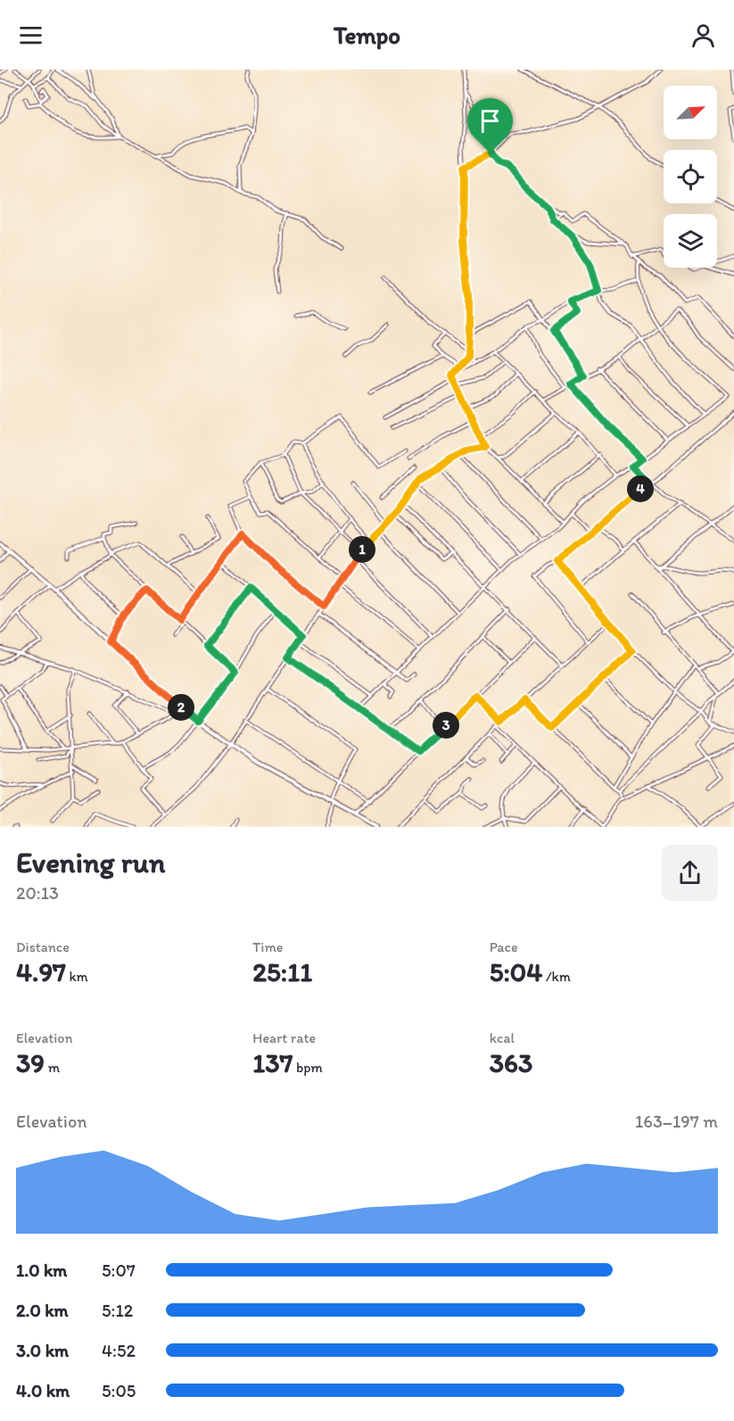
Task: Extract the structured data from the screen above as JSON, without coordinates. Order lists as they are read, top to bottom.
{
  "north": "top right",
  "page": {
    "header": "Tempo",
    "pins": [
      "4",
      "1",
      "2",
      "3"
    ],
    "heading": ["Evening run", "20:13"],
    "stats": [
      ["Distance", "4.97 km"],
      ["Time", "25:11"],
      ["Pace", "5:04 /km"],
      ["Elevation", "39 m"],
      ["Heart rate", "137 bpm"],
      ["kcal", "363"]
    ],
    "chart": ["Elevation", "163–197 m"],
    "list": [
      {
        "name": "1.0 km",
        "note": "5:07"
      },
      {
        "name": "2.0 km",
        "note": "5:12"
      },
      {
        "name": "3.0 km",
        "note": "4:52"
      },
      {
        "name": "4.0 km",
        "note": "5:05"
      }
    ]
  }
}
